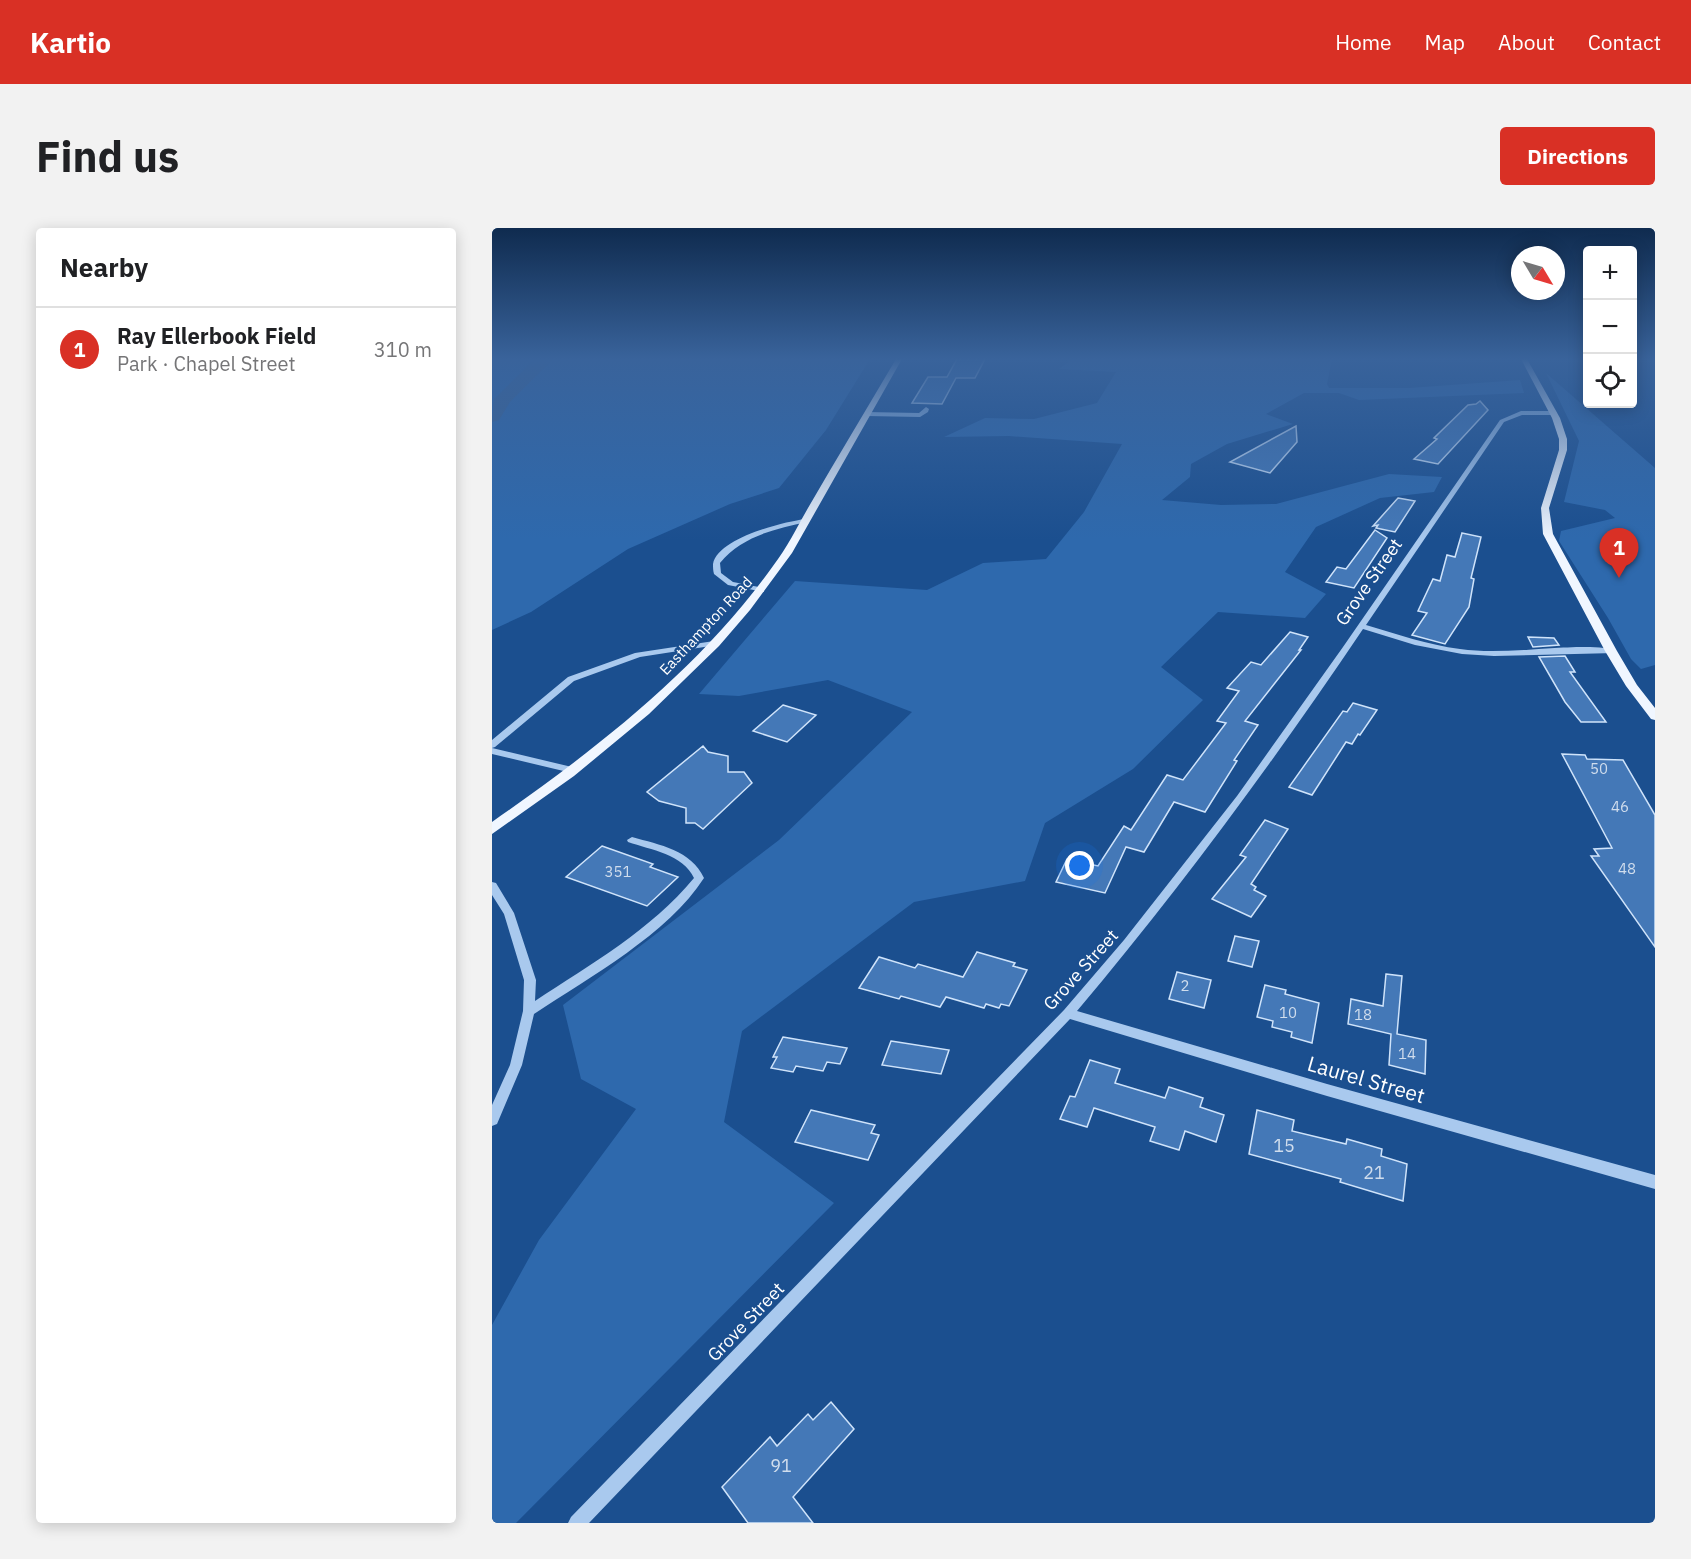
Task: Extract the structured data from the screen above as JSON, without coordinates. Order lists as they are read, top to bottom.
{
  "streets": {
    "main road": ["Easthampton Road"],
    "street": ["Grove Street", "Laurel Street"]
  },
  "crossings": [
    ["Grove Street", "Laurel Street"]
  ],
  "house_numbers": [
    "50",
    "46",
    "48",
    "351",
    "2",
    "10",
    "18",
    "14",
    "15",
    "21",
    "91"
  ],
  "north": "bottom right",
  "page": {
    "header": "Kartio",
    "nav": [
      "Home",
      "Map",
      "About",
      "Contact"
    ],
    "buttons": "Directions",
    "title": "Find us",
    "heading": "Nearby",
    "map_buttons": ["+", "−"],
    "list": [
      {
        "mark": "1",
        "name": "Ray Ellerbook Field",
        "note": "Park · Chapel Street",
        "value": "310 m"
      }
    ],
    "pins": "1"
  }
}
